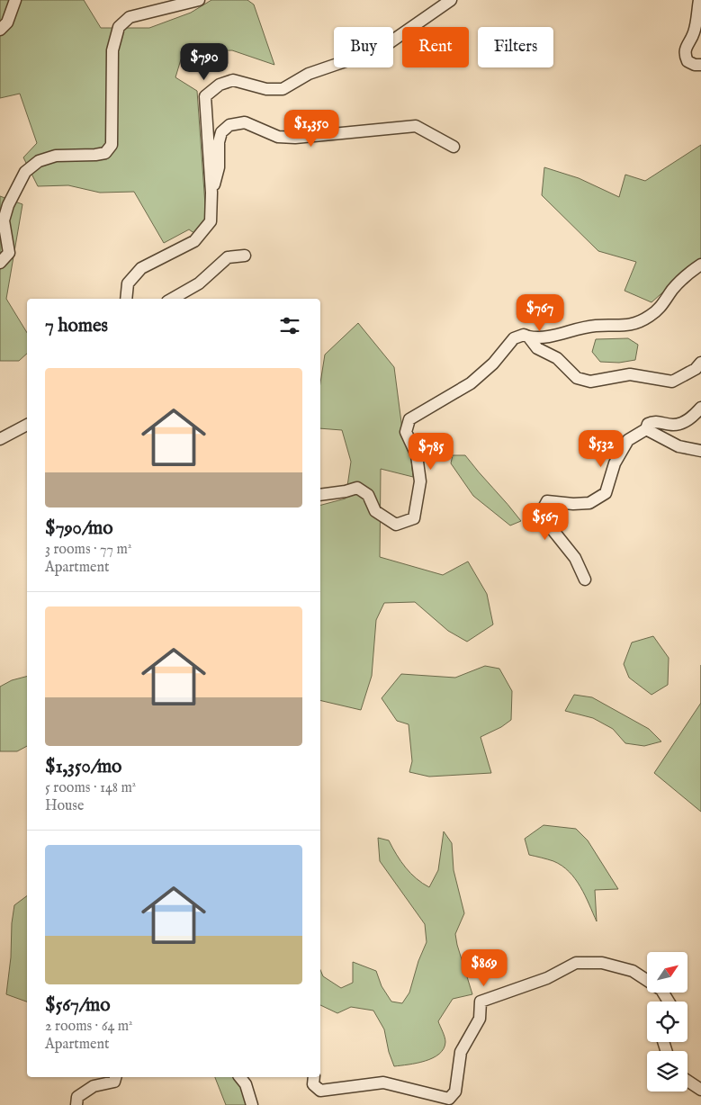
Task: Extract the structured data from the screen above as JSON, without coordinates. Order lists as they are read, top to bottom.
{
  "north": "top right",
  "page": {
    "chip": ["Buy", "Rent", "Filters"],
    "price": [
      "$790",
      "$1,350",
      "$767",
      "$532",
      "$785",
      "$567",
      "$869"
    ],
    "heading": "7 homes",
    "list": [
      {
        "name": "$790/mo",
        "note": "3 rooms · 77 m² · Apartment"
      },
      {
        "name": "$1,350/mo",
        "note": "5 rooms · 148 m² · House"
      },
      {
        "name": "$567/mo",
        "note": "2 rooms · 64 m² · Apartment"
      }
    ]
  }
}
